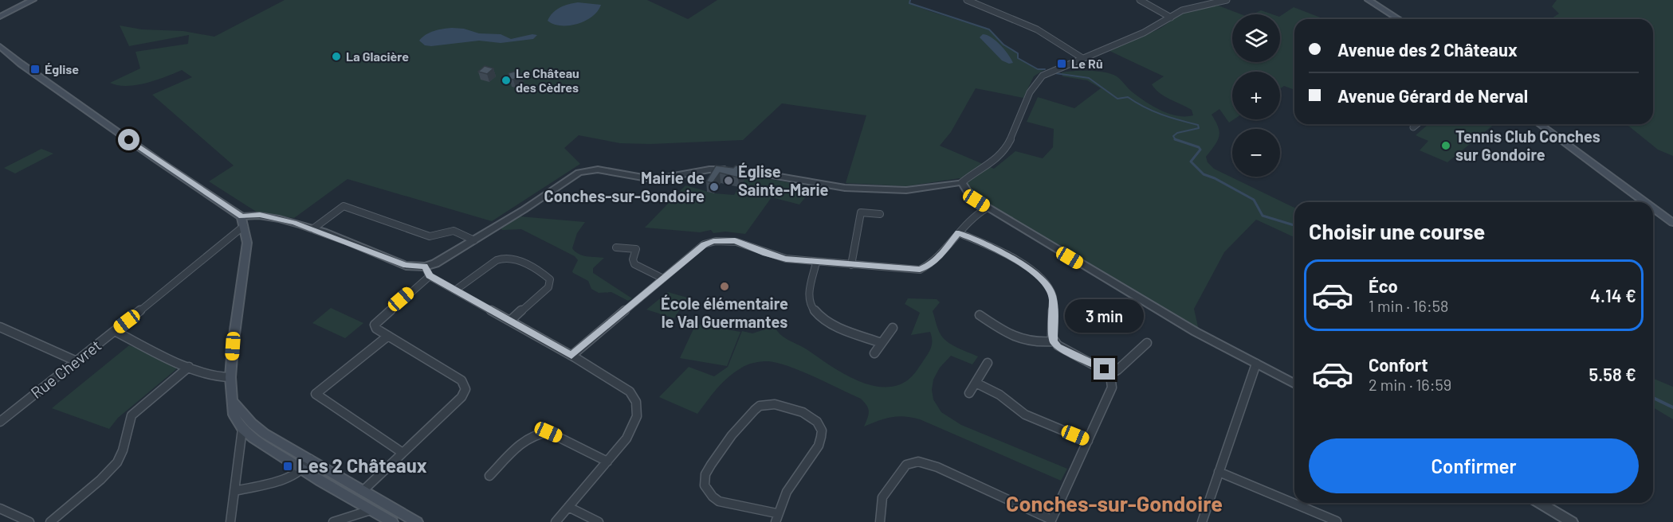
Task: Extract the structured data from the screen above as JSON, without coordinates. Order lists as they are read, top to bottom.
{
  "streets": {
    "street": ["Rue Chevret"]
  },
  "districts": ["Conches-sur-Gondoire"],
  "places": {
    "other": [
      "La Glacière",
      "Le Château des Cèdres",
      "Tennis Club Conches sur Gondoire",
      "Église Sainte-Marie",
      "Mairie de Conches-sur-Gondoire",
      "École élémentaire le Val Guermantes"
    ],
    "transit": ["Le Rû", "Église", "Les 2 Châteaux"]
  },
  "page": {
    "map_buttons": ["+", "−"],
    "banner": ["Avenue des 2 Châteaux", "Avenue Gérard de Nerval"],
    "heading": "Choisir une course",
    "list": [
      {
        "name": "Éco",
        "note": "1 min · 16:58",
        "value": "4.14 €"
      },
      {
        "name": "Confort",
        "note": "2 min · 16:59",
        "value": "5.58 €"
      }
    ],
    "bubble": "3 min",
    "buttons": "Confirmer"
  }
}
